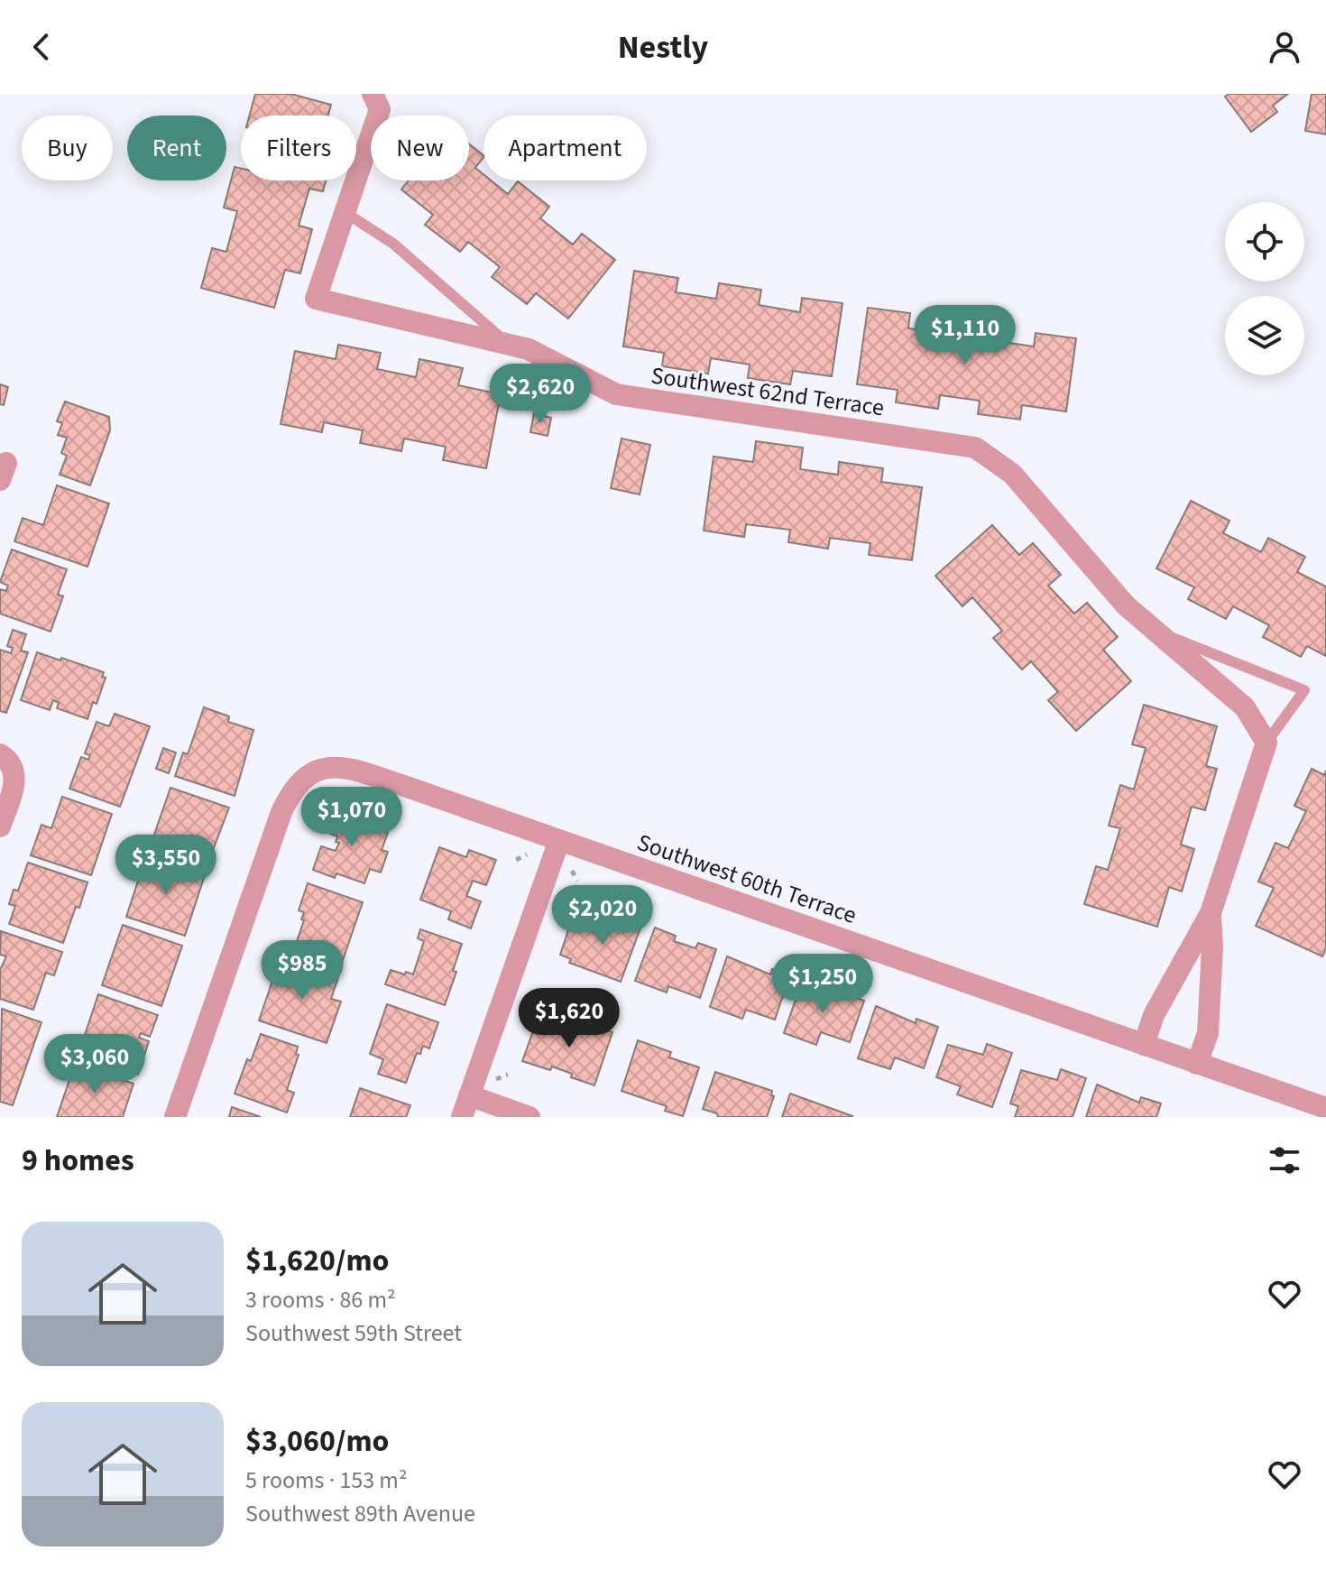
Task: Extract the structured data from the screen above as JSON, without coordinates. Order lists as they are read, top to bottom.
{
  "streets": {
    "street": ["Southwest 62nd Terrace", "Southwest 60th Terrace"]
  },
  "page": {
    "header": "Nestly",
    "chip": [
      "Buy",
      "Rent",
      "Filters",
      "New",
      "Apartment"
    ],
    "price": [
      "$1,110",
      "$2,620",
      "$1,070",
      "$3,550",
      "$2,020",
      "$985",
      "$1,250",
      "$1,620",
      "$3,060"
    ],
    "heading": "9 homes",
    "list": [
      {
        "name": "$1,620/mo",
        "note": "3 rooms · 86 m² · Southwest 59th Street"
      },
      {
        "name": "$3,060/mo",
        "note": "5 rooms · 153 m² · Southwest 89th Avenue"
      }
    ]
  }
}
